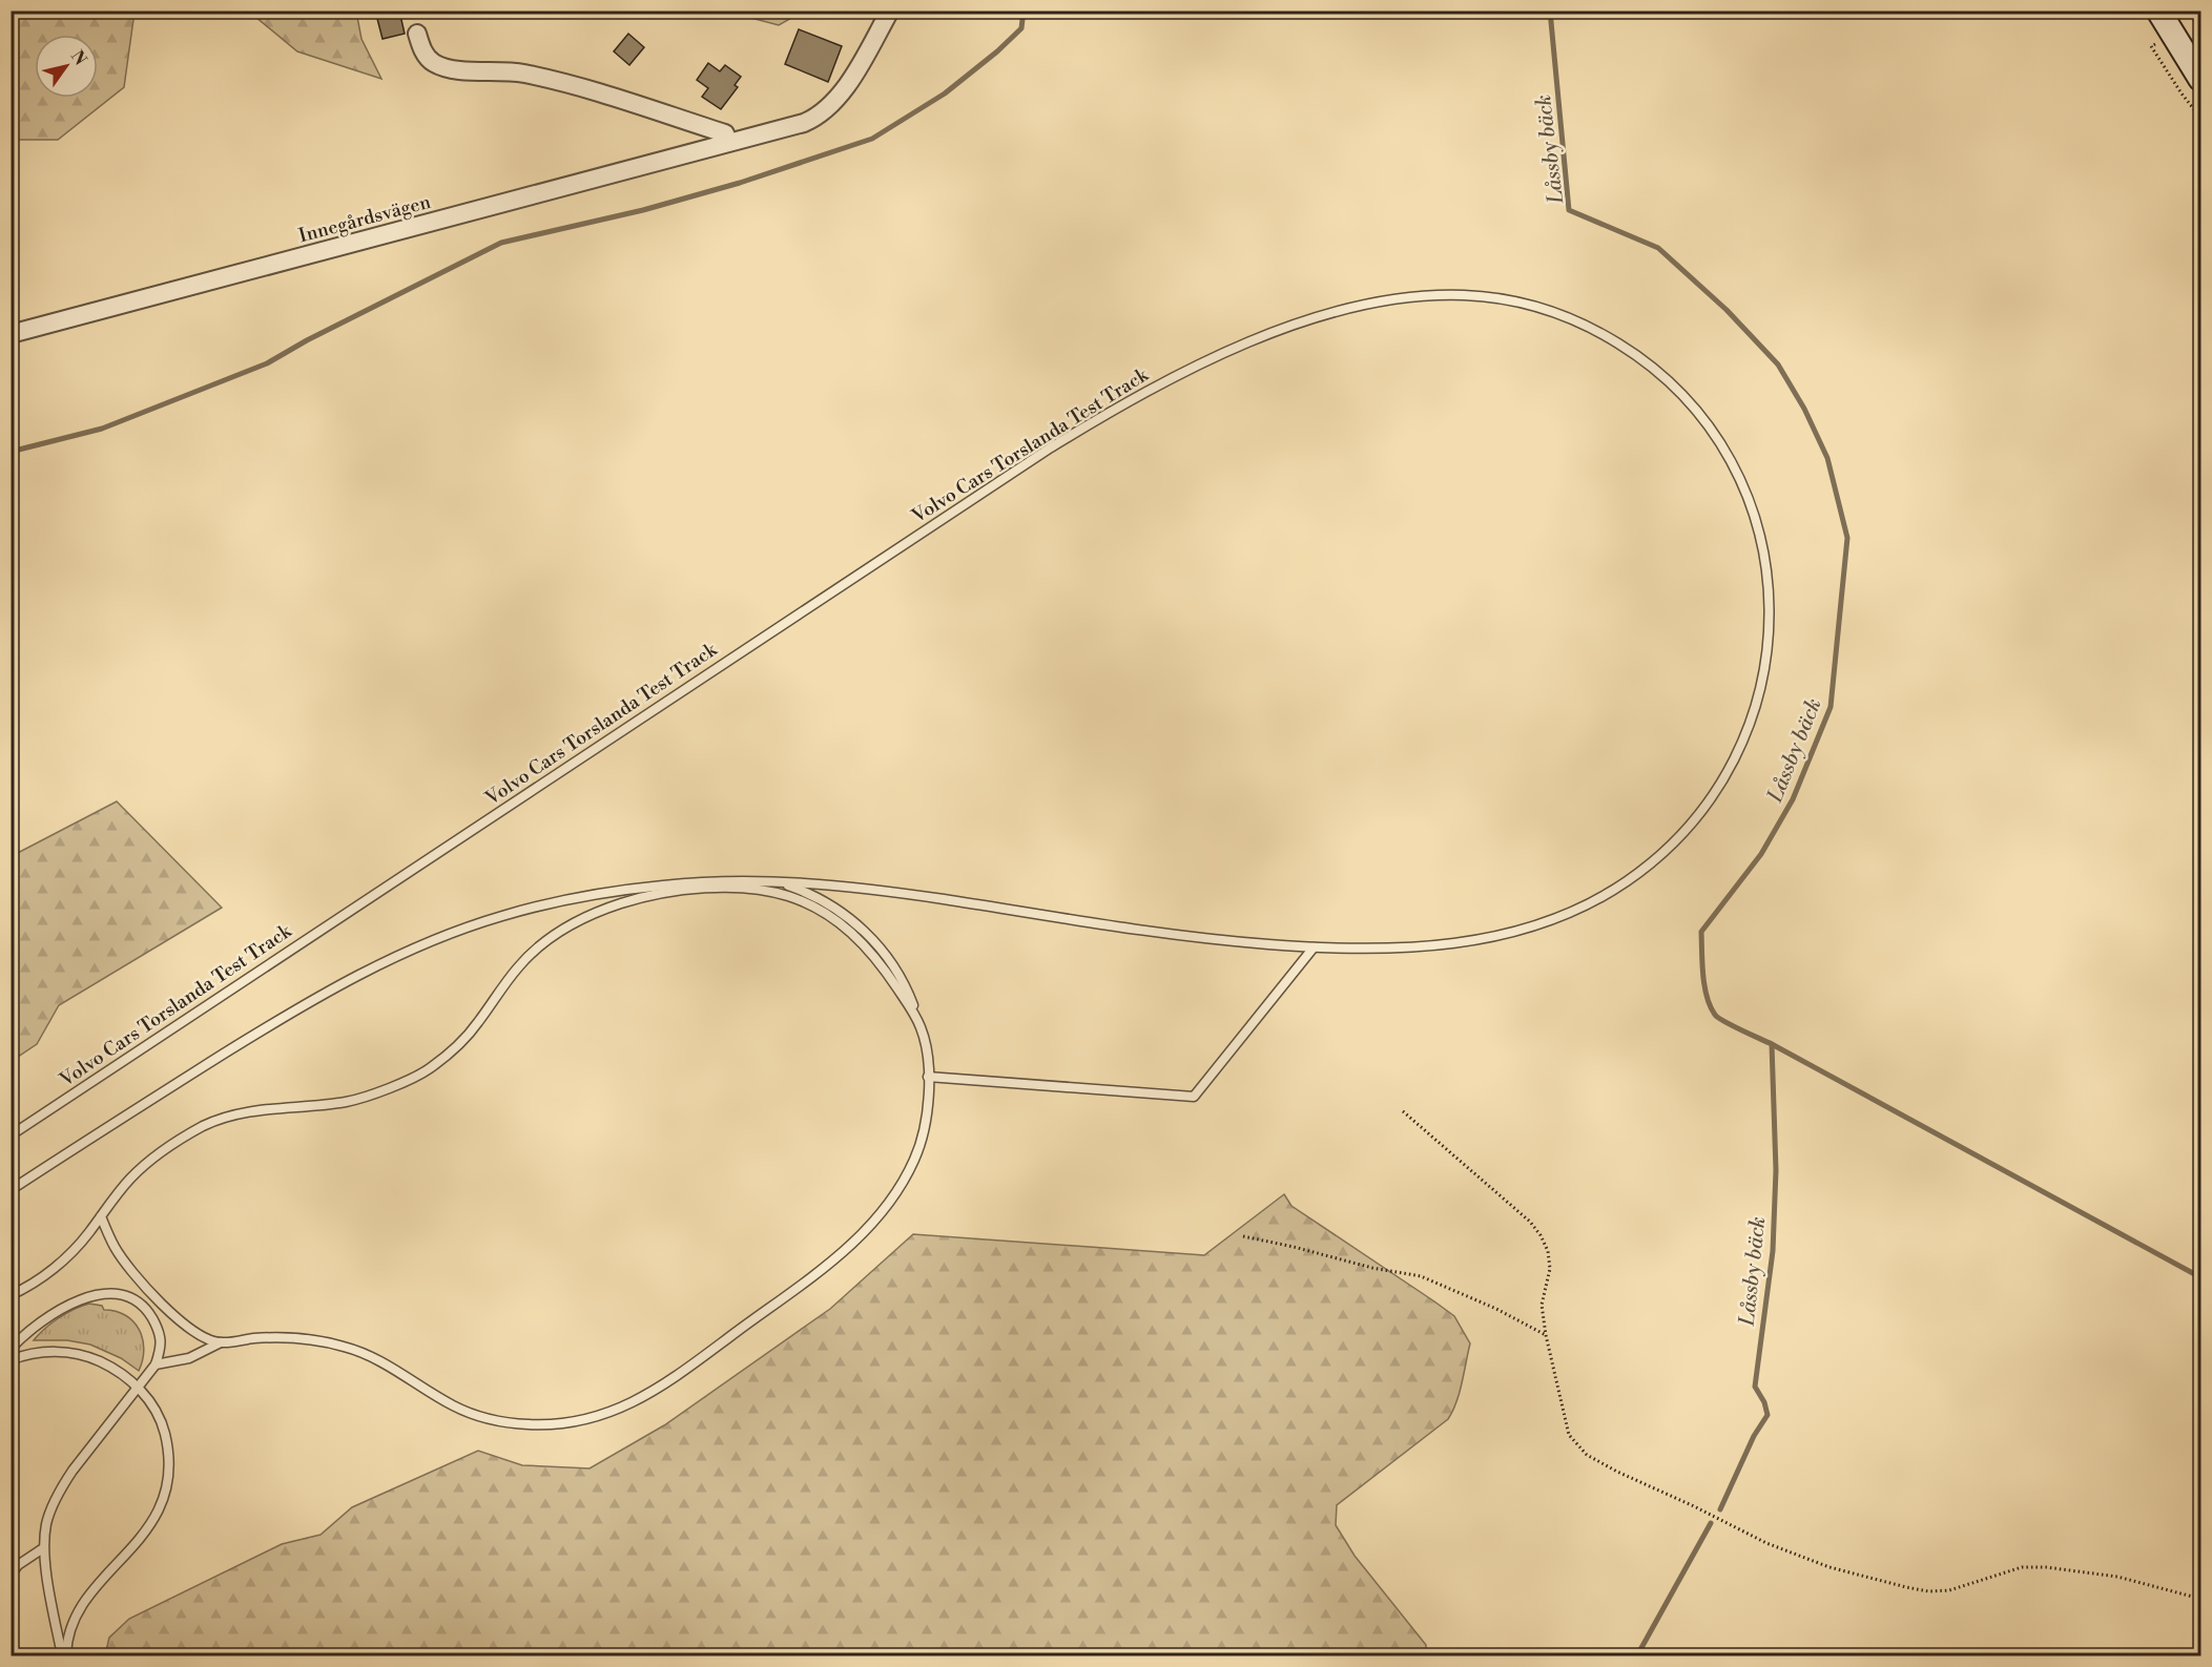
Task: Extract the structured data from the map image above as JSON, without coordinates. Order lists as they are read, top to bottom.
{
  "streets": {
    "street": ["Innegårdsvägen"],
    "lane": ["Volvo Cars Torslanda Test Track"]
  },
  "water": ["Låssby bäck"],
  "north": "top right"
}
